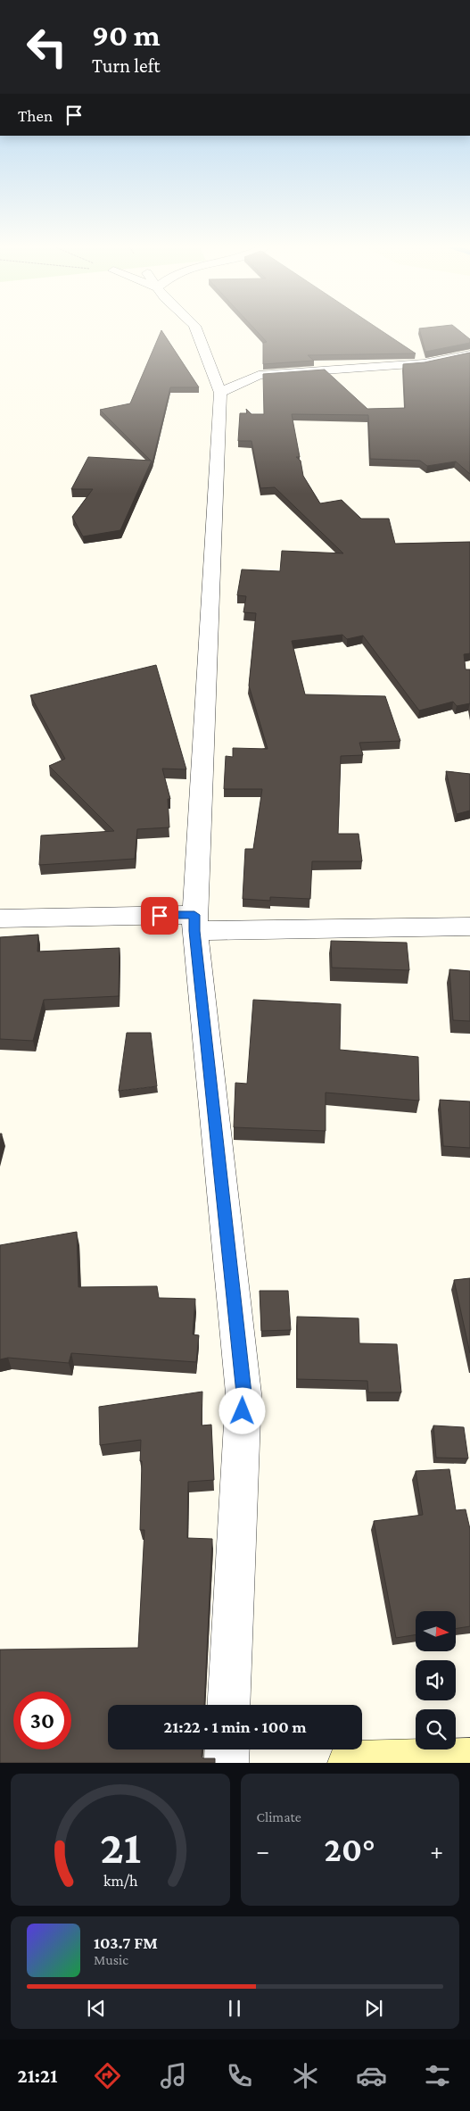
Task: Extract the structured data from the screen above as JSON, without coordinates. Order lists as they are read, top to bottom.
{
  "north": "right",
  "page": {
    "turn": ["90 m", "Turn left"],
    "then": "Then",
    "limit": "30",
    "trip": "21:22 · 1 min · 100 m",
    "tile": "Climate",
    "heat": ["−", "20°", "+"],
    "song": ["103.7 FM", "Music"],
    "tabs": "21:21",
    "gauge": ["21", "km/h"]
  }
}
